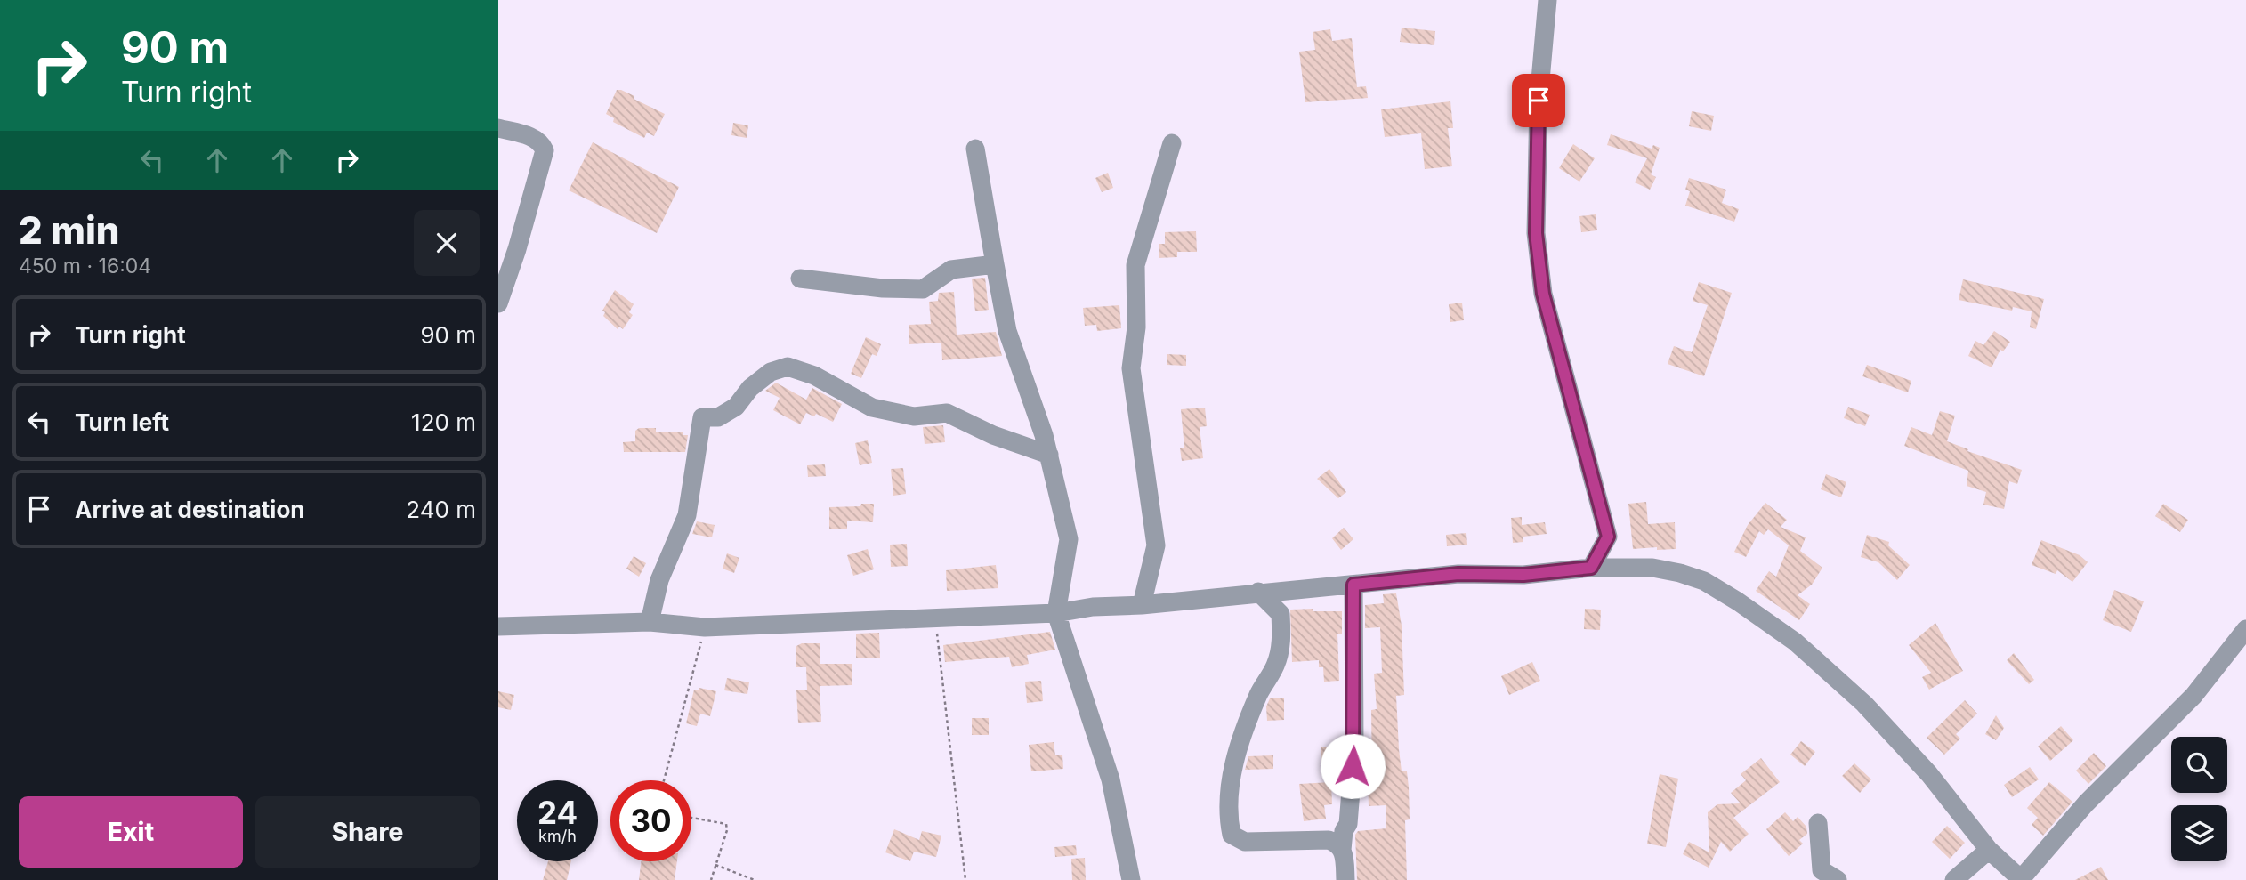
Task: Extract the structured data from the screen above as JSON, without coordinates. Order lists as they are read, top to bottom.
{
  "page": {
    "turn": ["90 m", "Turn right"],
    "heading": ["2 min", "450 m · 16:04"],
    "list": [
      {
        "name": "Turn right",
        "value": "90 m"
      },
      {
        "name": "Turn left",
        "value": "120 m"
      },
      {
        "name": "Arrive at destination",
        "value": "240 m"
      }
    ],
    "speed": "24 km/h",
    "limit": "30",
    "buttons": ["Exit", "Share"]
  }
}
